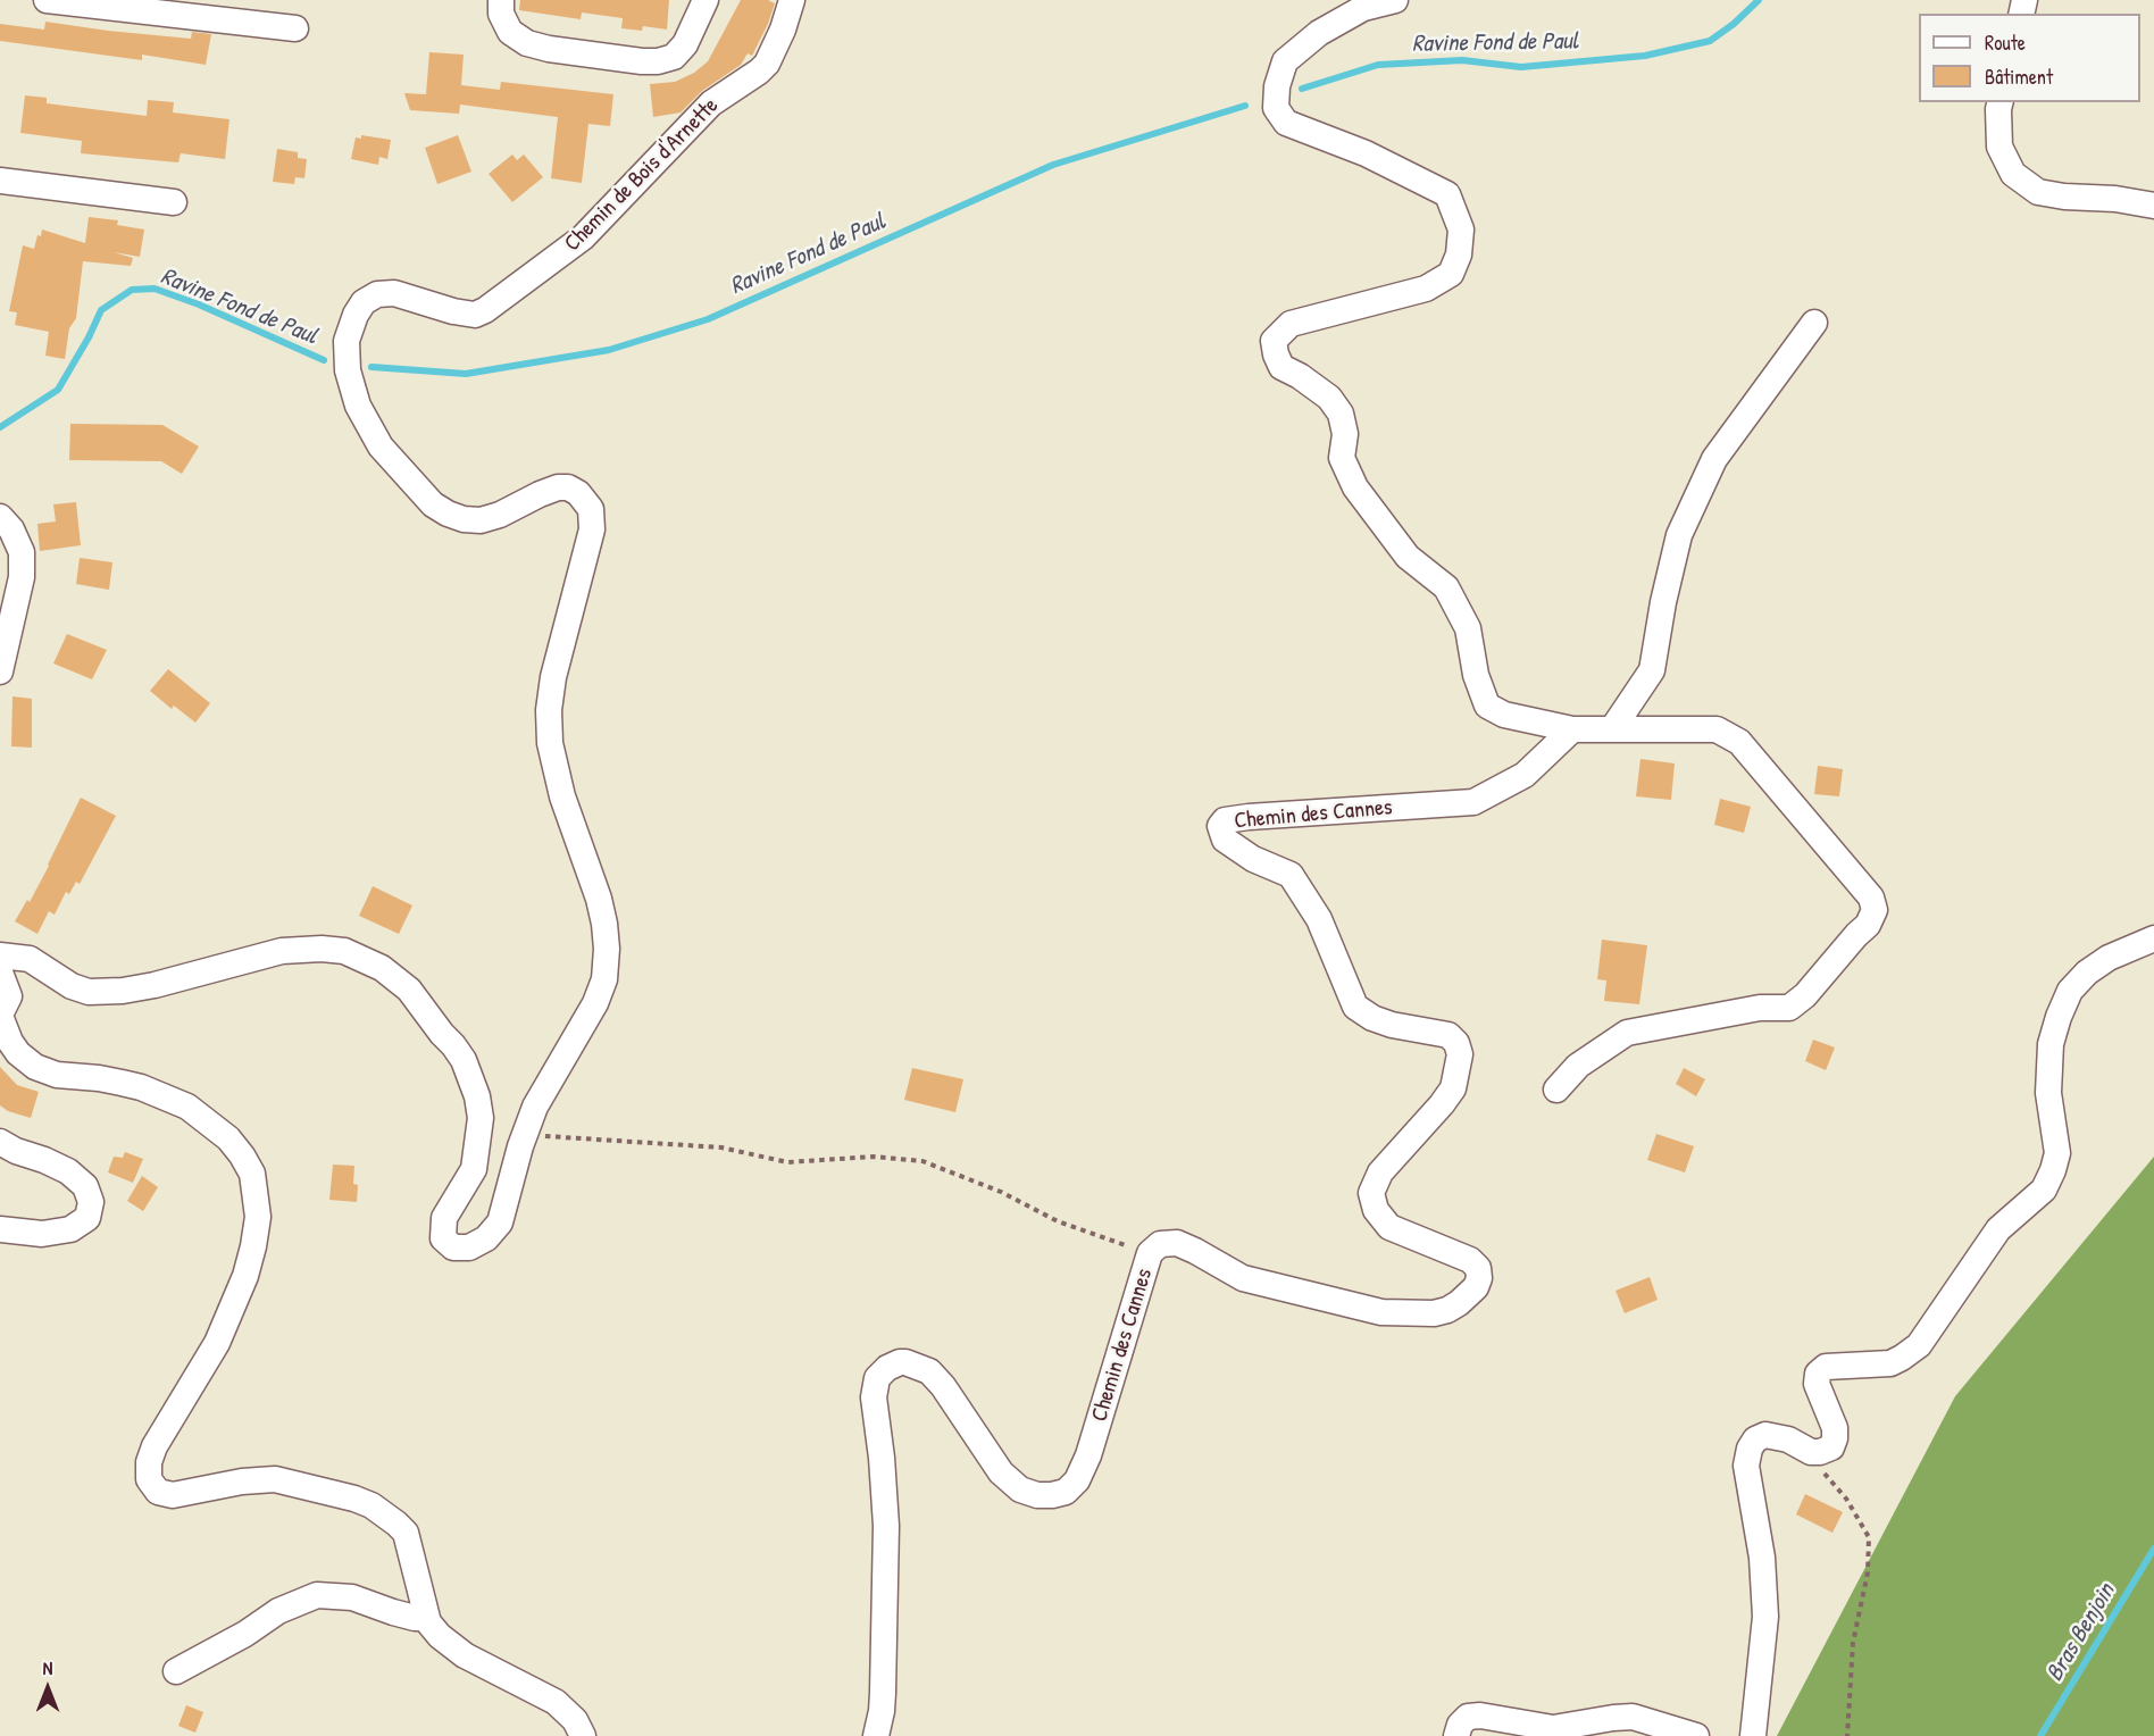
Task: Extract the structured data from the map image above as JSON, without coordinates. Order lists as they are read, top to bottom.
{
  "streets": {
    "street": ["Chemin de Bois d'Arnette", "Chemin des Cannes"]
  },
  "water": ["Ravine Fond de Paul", "Bras Benjoin"],
  "legend": ["Route", "Bâtiment"],
  "north": "top"
}
